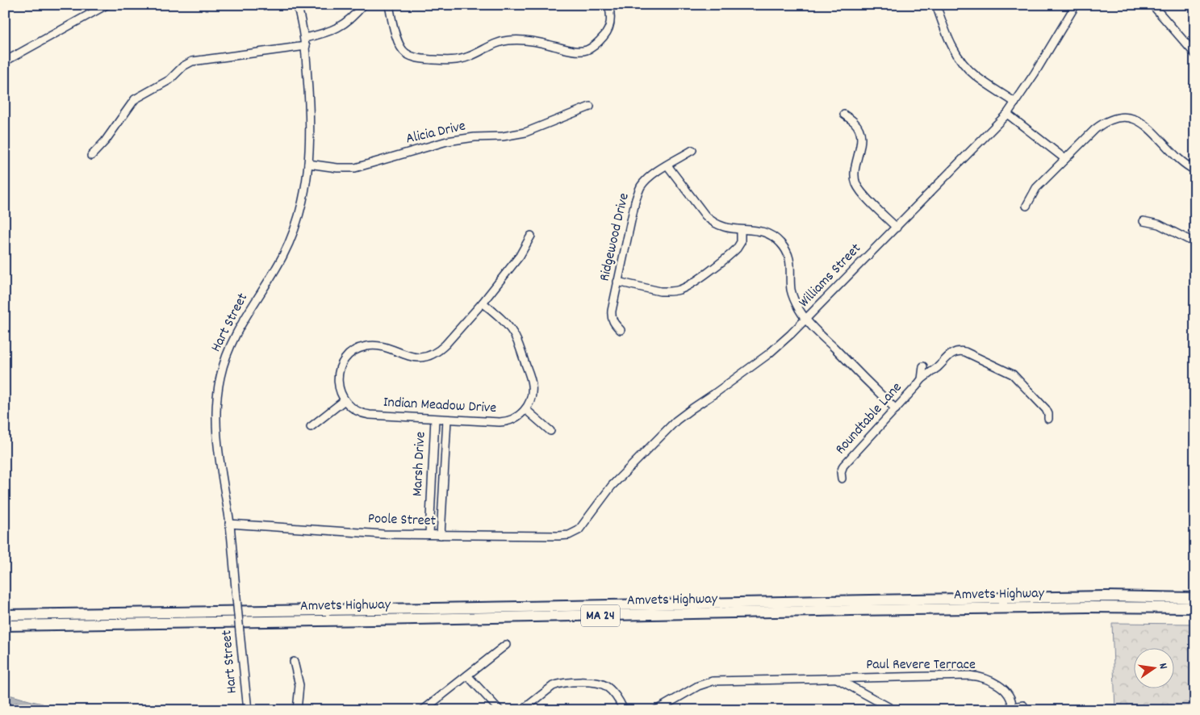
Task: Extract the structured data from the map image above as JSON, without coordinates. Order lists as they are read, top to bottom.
{
  "streets": {
    "highway": ["Amvets Highway", "MA 24"],
    "street": [
      "Alicia Drive",
      "Ridgewood Drive",
      "Williams Street",
      "Hart Street",
      "Indian Meadow Drive",
      "Roundtable Lane",
      "Marsh Drive",
      "Poole Street",
      "Paul Revere Terrace"
    ]
  },
  "crossings": [
    ["Alicia Drive", "Hart Street"],
    ["Williams Street", "Poole Street"],
    ["Hart Street", "Poole Street"],
    ["Indian Meadow Drive", "Marsh Drive"],
    ["Marsh Drive", "Poole Street"]
  ],
  "north": "right"
}
